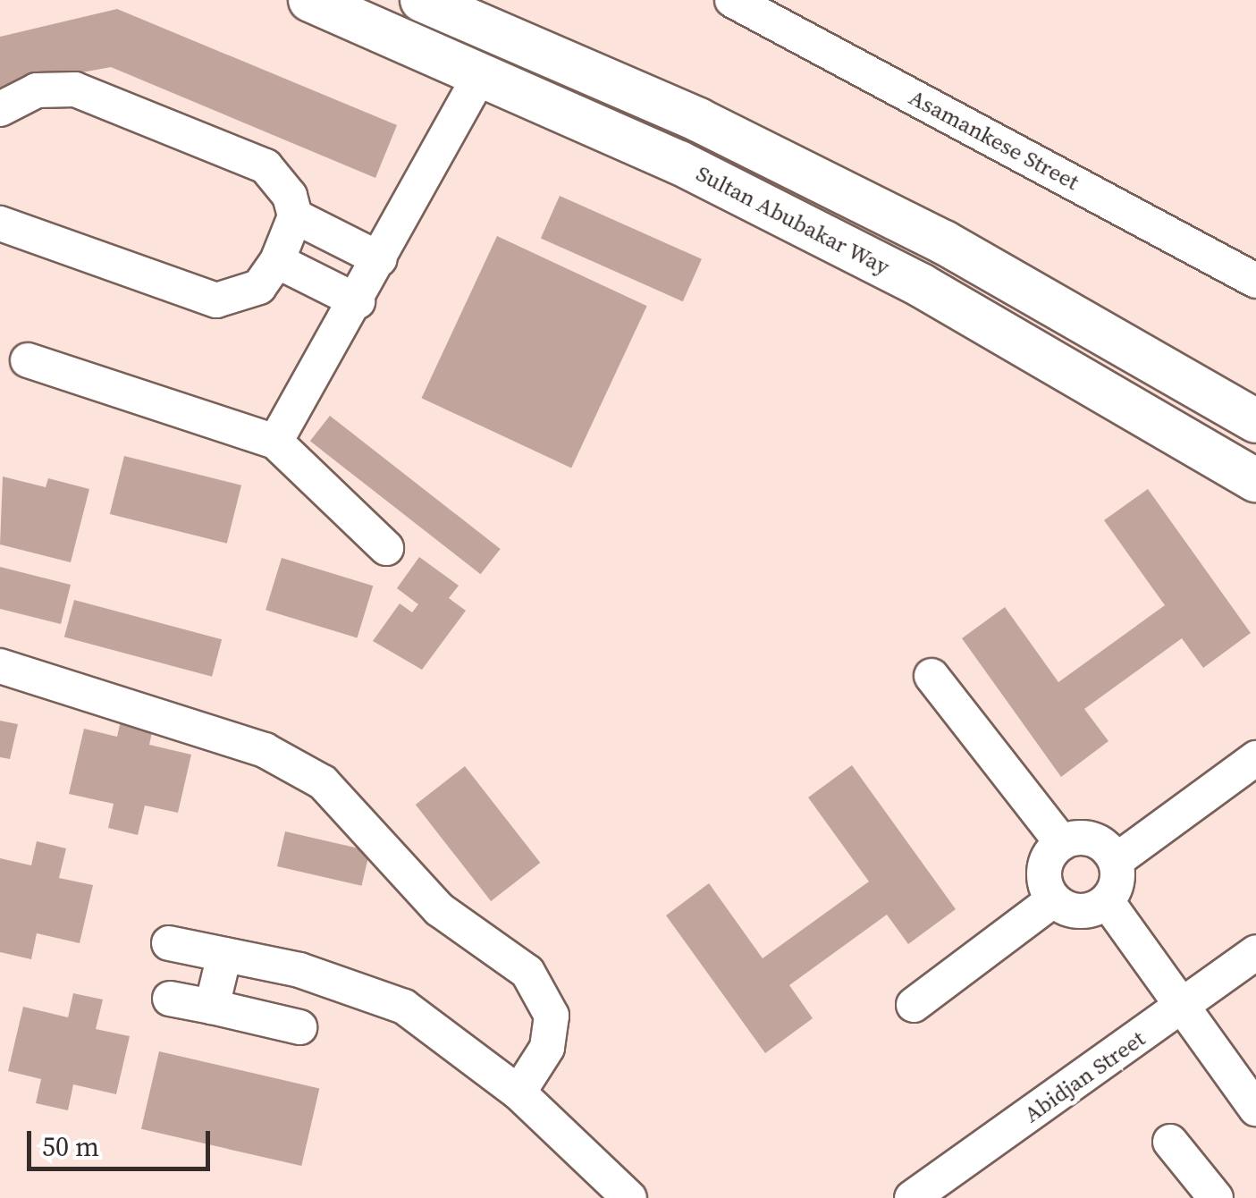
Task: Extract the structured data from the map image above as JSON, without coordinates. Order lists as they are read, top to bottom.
{
  "streets": {
    "main road": ["Sultan Abubakar Way"],
    "street": ["Asamankese Street", "Abidjan Street"]
  },
  "scale_bar": "50 m"
}
